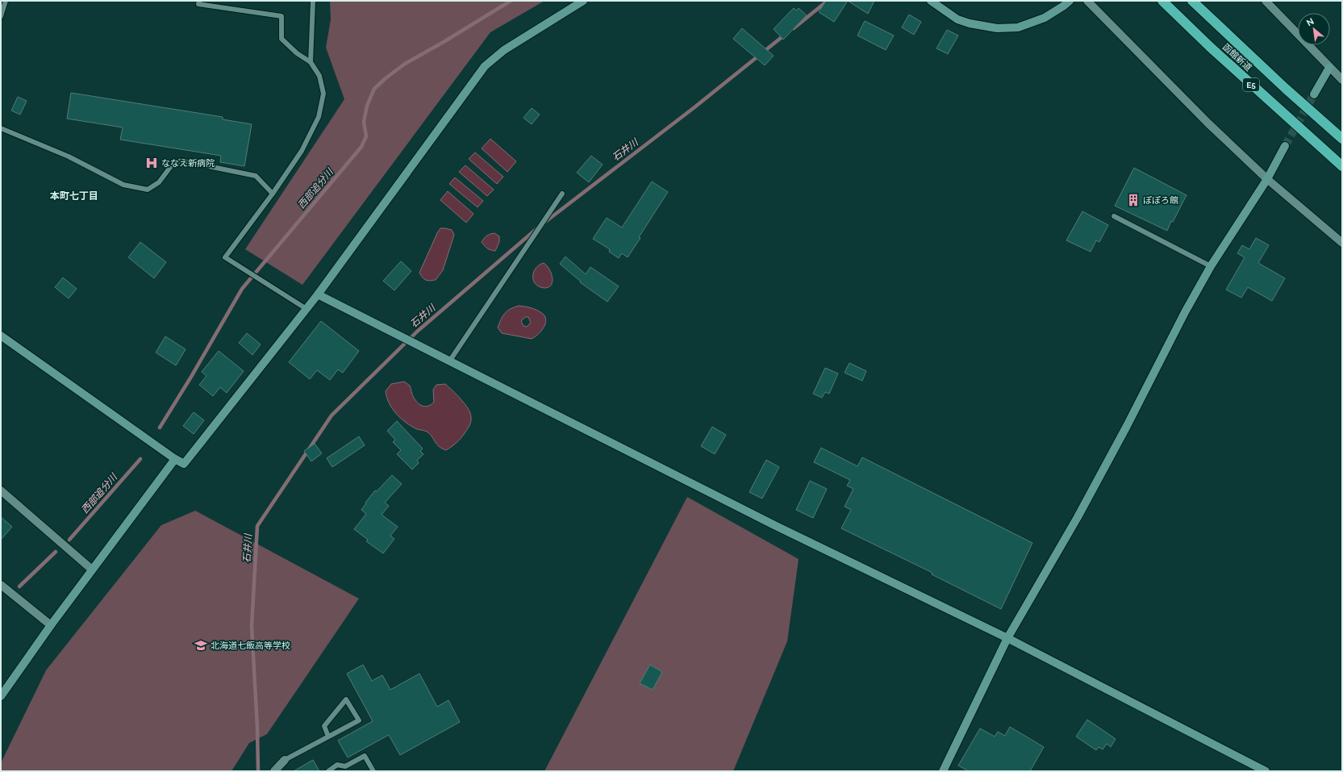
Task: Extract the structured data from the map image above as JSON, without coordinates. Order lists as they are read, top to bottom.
{
  "streets": {
    "highway": ["函館新道", "E5"]
  },
  "districts": ["本町七丁目"],
  "water": ["石井川", "西部追分川"],
  "places": {
    "hospital": ["ななえ新病院"],
    "building": ["ぽぽろ館"],
    "school or university": ["北海道七飯高等学校"]
  },
  "north": "top left"
}
